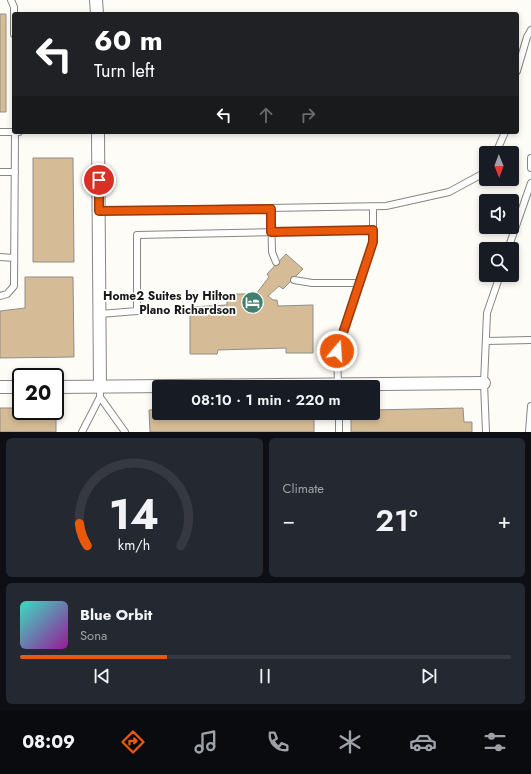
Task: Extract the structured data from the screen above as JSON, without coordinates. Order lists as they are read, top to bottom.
{
  "places": {
    "hotel": ["Home2 Suites by Hilton Plano Richardson"]
  },
  "north": "bottom",
  "page": {
    "turn": ["60 m", "Turn left"],
    "limit": "20",
    "trip": "08:10 · 1 min · 220 m",
    "tile": "Climate",
    "heat": ["−", "21°", "+"],
    "song": ["Blue Orbit", "Sona"],
    "tabs": "08:09",
    "gauge": ["14", "km/h"]
  }
}
